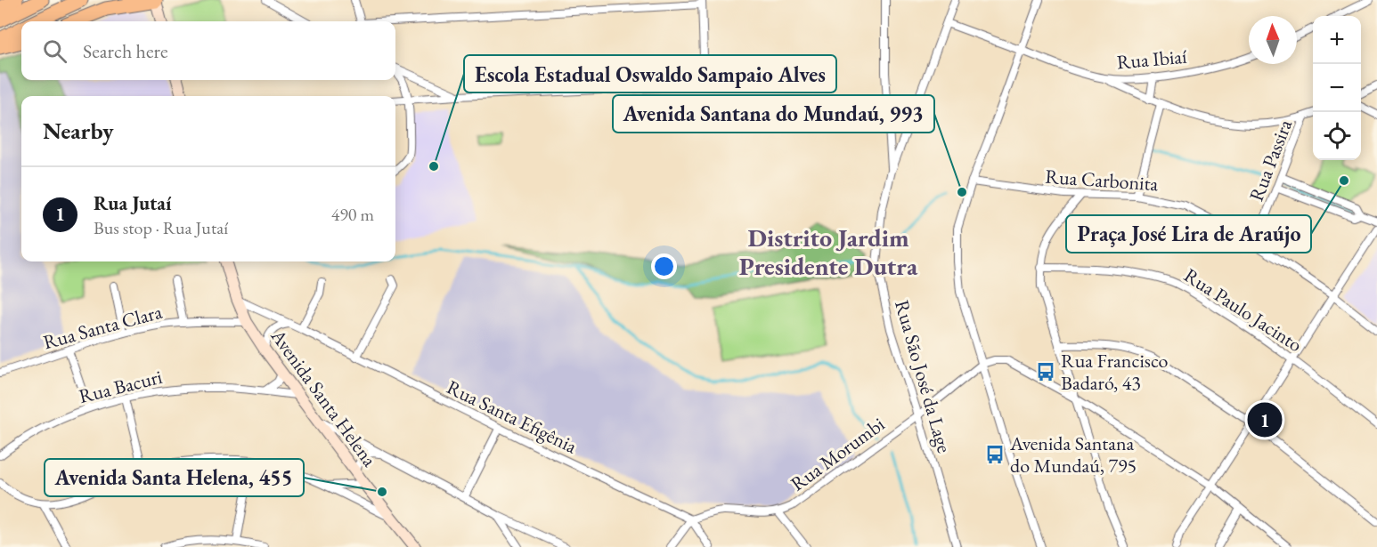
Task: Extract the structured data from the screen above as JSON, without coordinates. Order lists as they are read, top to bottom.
{
  "streets": {
    "street": [
      "Rua Ibiaí",
      "Rua Passira",
      "Rua Carbonita",
      "Rua Paulo Jacinto",
      "Rua Santa Clara",
      "Rua São José da Lage",
      "Rua Bacuri",
      "Avenida Santa Helena",
      "Rua Santa Efigênia",
      "Rua Morumbi"
    ]
  },
  "crossings": [
    ["Rua Ibiaí", "Rua São José da Lage"],
    ["Rua Passira", "Rua Carbonita"],
    ["Rua Santa Clara", "Avenida Santa Helena"],
    ["Rua São José da Lage", "Rua Morumbi"],
    ["Rua Bacuri", "Avenida Santa Helena"],
    ["Avenida Santa Helena", "Rua Santa Efigênia"],
    ["Rua Santa Efigênia", "Rua Morumbi"]
  ],
  "districts": ["Distrito Jardim Presidente Dutra"],
  "places": {
    "other": [
      "Escola Estadual Oswaldo Sampaio Alves",
      "Praça José Lira de Araújo",
      "Avenida Santana do Mundaú, 993",
      "Avenida Santa Helena, 455"
    ],
    "bus stop": ["Rua Francisco Badaró, 43", "Avenida Santana do Mundaú, 795"]
  },
  "north": "top",
  "page": {
    "map_buttons": ["+", "−"],
    "search": "Search here",
    "heading": "Nearby",
    "list": [
      {
        "mark": "1",
        "name": "Rua Jutaí",
        "note": "Bus stop · Rua Jutaí",
        "value": "490 m"
      }
    ],
    "pins": "1"
  }
}
